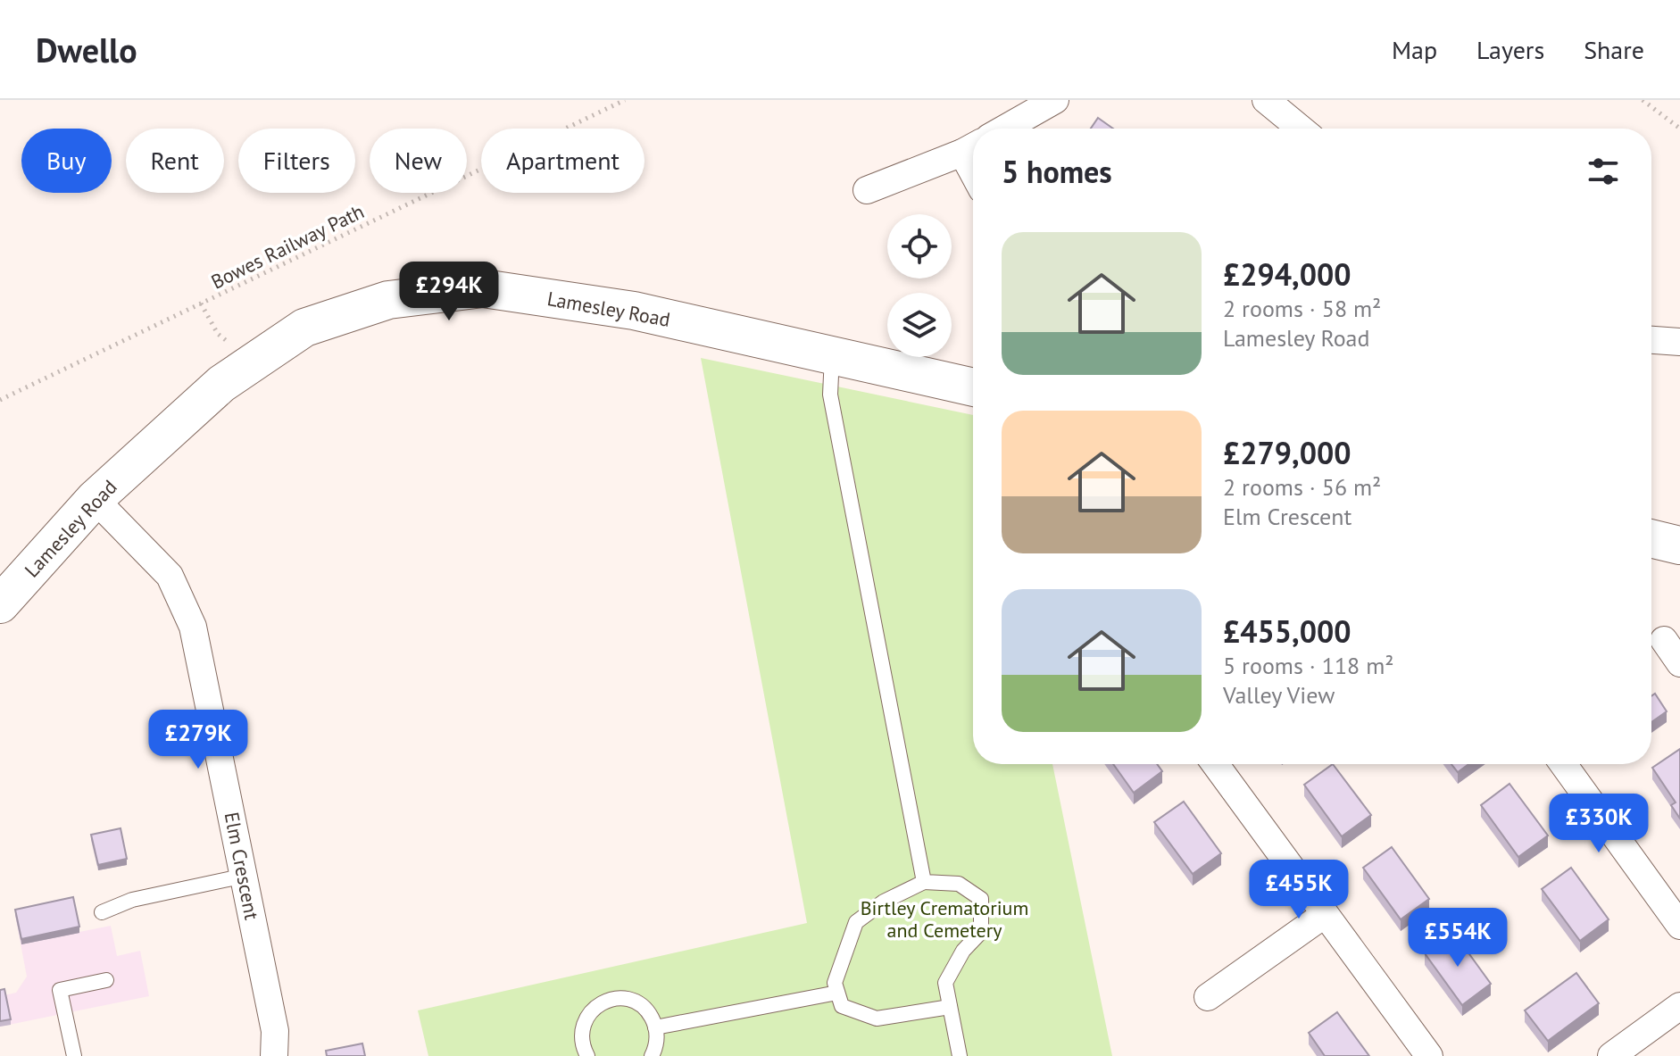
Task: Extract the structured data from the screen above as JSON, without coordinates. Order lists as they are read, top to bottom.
{
  "streets": {
    "street": ["Lamesley Road", "Elm Crescent"],
    "path": ["Bowes Railway Path"]
  },
  "crossings": [
    ["Lamesley Road", "Elm Crescent"]
  ],
  "parks": ["Birtley Crematorium and Cemetery"],
  "page": {
    "header": "Dwello",
    "nav": ["Map", "Layers", "Share"],
    "chip": [
      "Buy",
      "Rent",
      "Filters",
      "New",
      "Apartment"
    ],
    "heading": "5 homes",
    "list": [
      {
        "name": "£294,000",
        "note": "2 rooms · 58 m² · Lamesley Road"
      },
      {
        "name": "£279,000",
        "note": "2 rooms · 56 m² · Elm Crescent"
      },
      {
        "name": "£455,000",
        "note": "5 rooms · 118 m² · Valley View"
      }
    ],
    "price": [
      "£294K",
      "£279K",
      "£330K",
      "£455K",
      "£554K"
    ]
  }
}
